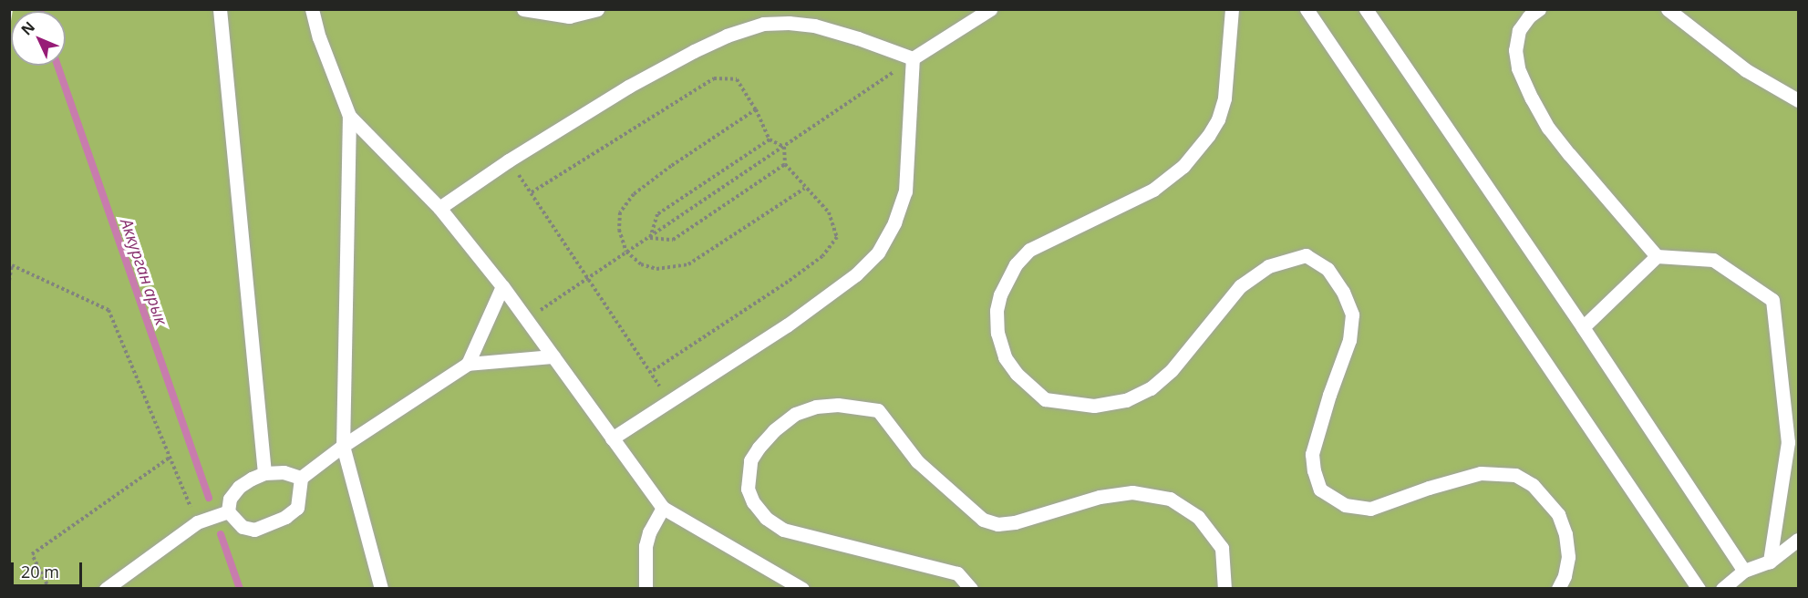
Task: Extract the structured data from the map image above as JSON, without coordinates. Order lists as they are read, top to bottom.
{
  "water": ["Аккурган арык"],
  "scale_bar": "20 m",
  "north": "top left"
}
